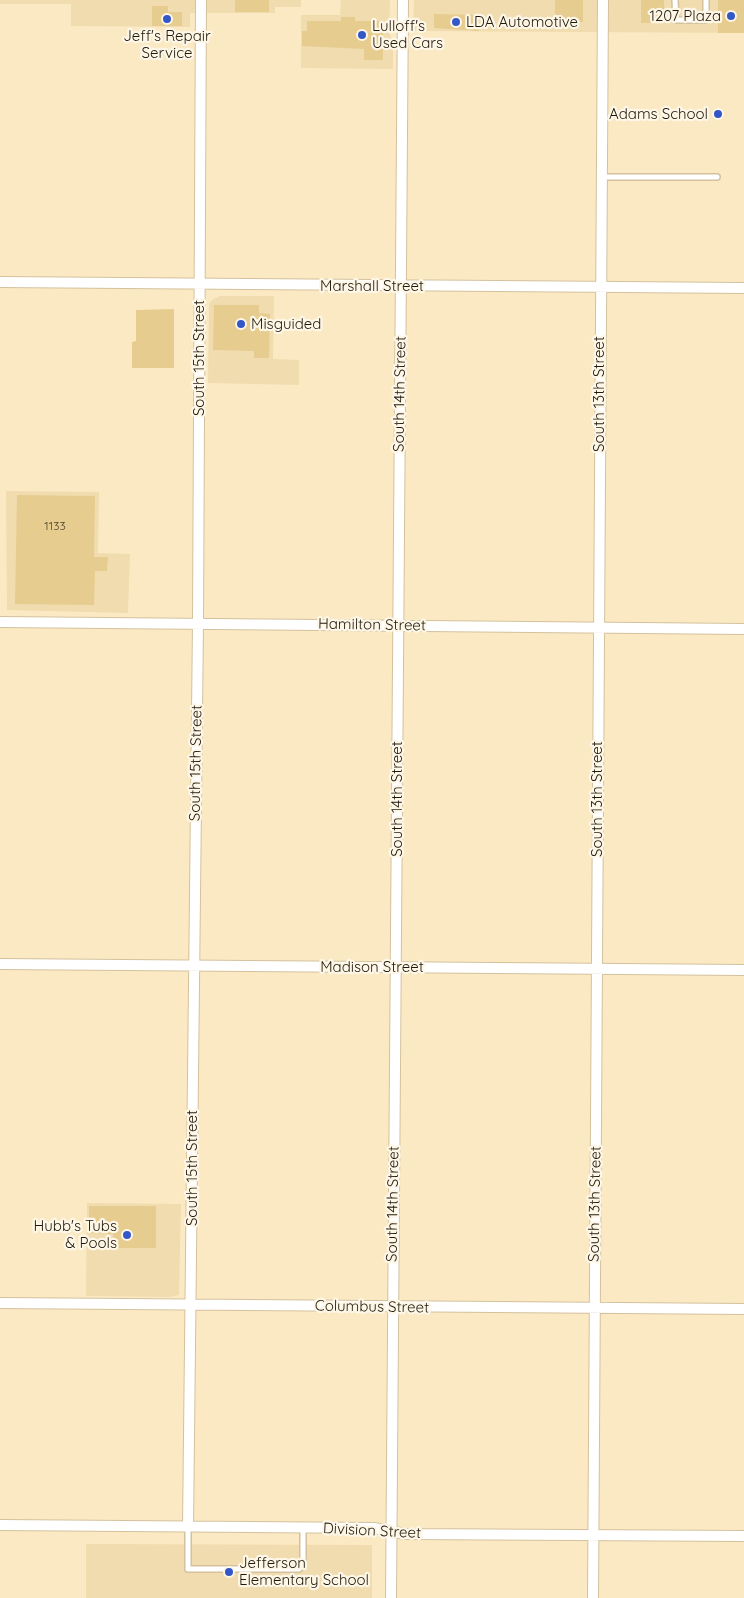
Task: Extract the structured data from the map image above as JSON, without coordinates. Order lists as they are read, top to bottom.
{
  "streets": {
    "street": [
      "Marshall Street",
      "South 15th Street",
      "South 14th Street",
      "South 13th Street",
      "Hamilton Street",
      "Madison Street",
      "Columbus Street",
      "Division Street"
    ]
  },
  "crossings": [
    ["Marshall Street", "South 15th Street"],
    ["Marshall Street", "South 14th Street"],
    ["Marshall Street", "South 13th Street"],
    ["South 15th Street", "Hamilton Street"],
    ["South 15th Street", "Madison Street"],
    ["South 15th Street", "Columbus Street"],
    ["South 15th Street", "Division Street"],
    ["South 14th Street", "Hamilton Street"],
    ["South 14th Street", "Madison Street"],
    ["South 14th Street", "Columbus Street"],
    ["South 14th Street", "Division Street"],
    ["South 13th Street", "Hamilton Street"],
    ["South 13th Street", "Madison Street"],
    ["South 13th Street", "Columbus Street"],
    ["South 13th Street", "Division Street"]
  ],
  "places": [
    "1207 Plaza",
    "Jeff's Repair Service",
    "LDA Automotive",
    "Lulloff's Used Cars",
    "Adams School",
    "Misguided",
    "Hubb's Tubs & Pools",
    "Jefferson Elementary School"
  ],
  "house_numbers": ["1133"]
}
